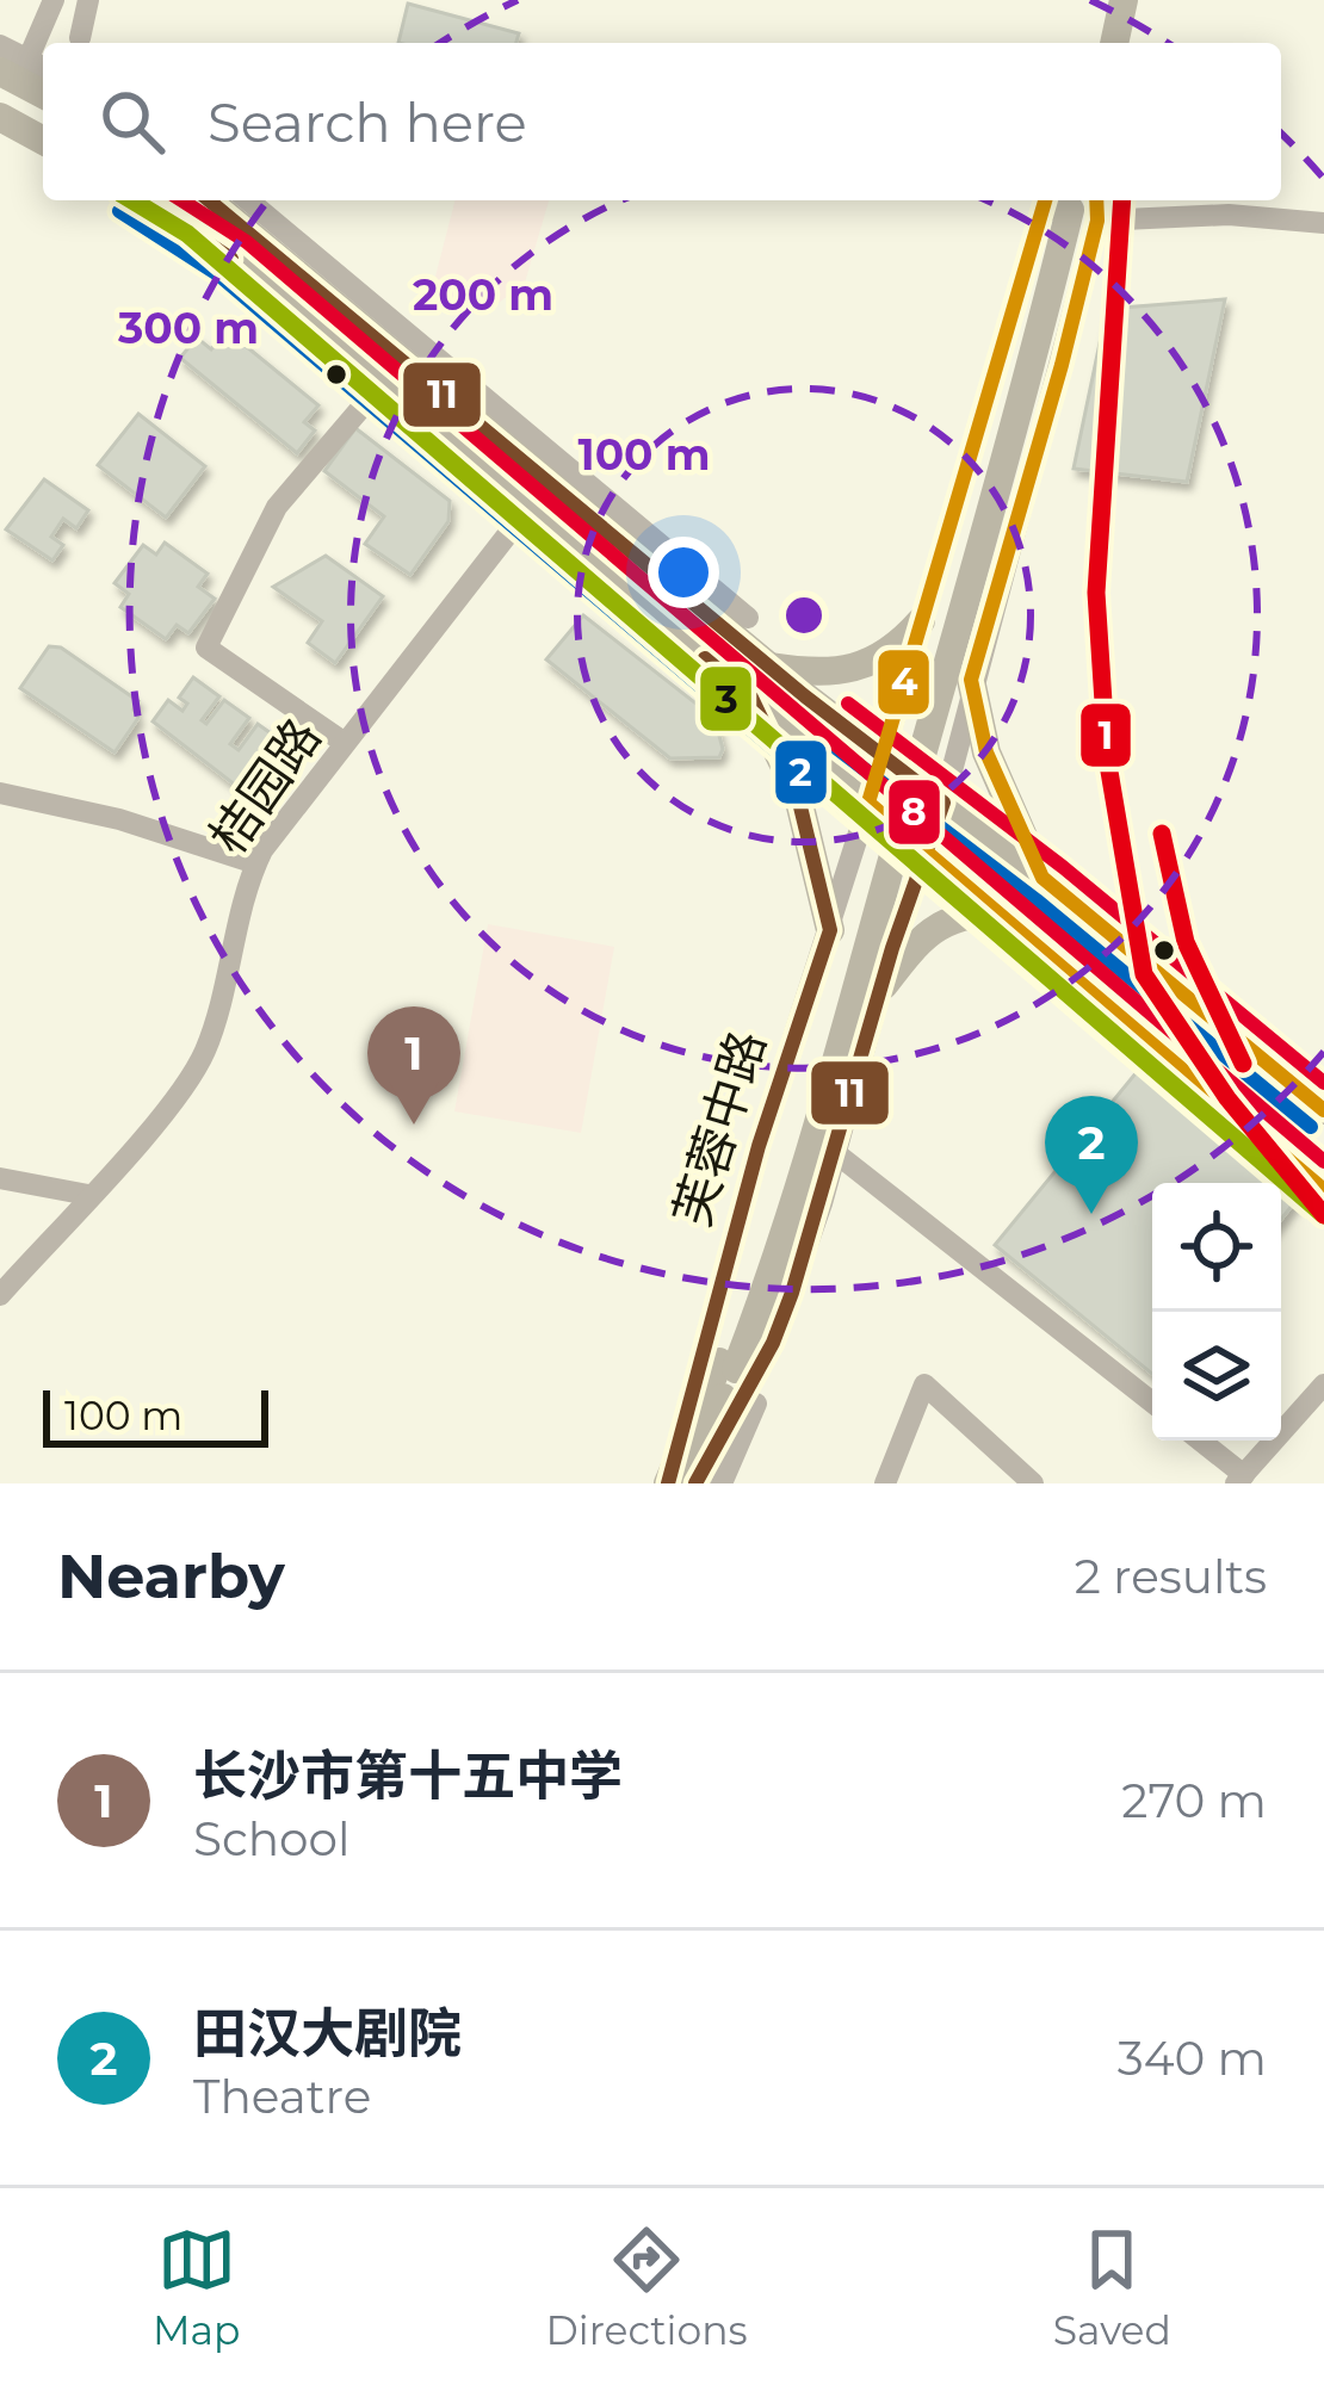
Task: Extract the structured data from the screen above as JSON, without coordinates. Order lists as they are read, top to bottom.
{
  "streets": {
    "street": ["桔园路", "芙蓉中路"]
  },
  "lines": [
    "transit line 3",
    "transit line 1",
    "transit line 11",
    "transit line 8",
    "transit line 4",
    "transit line 2"
  ],
  "scale_bar": "100 m",
  "page": {
    "search": "Search here",
    "pins": ["1", "2"],
    "scale": "100 m",
    "heading": ["Nearby", "2 results"],
    "list": [
      {
        "mark": "1",
        "name": "长沙市第十五中学",
        "note": "School",
        "value": "270 m"
      },
      {
        "mark": "2",
        "name": "田汉大剧院",
        "note": "Theatre",
        "value": "340 m"
      }
    ],
    "nav": ["Map", "Directions", "Saved"]
  },
  "rings": ["200 m", "300 m", "100 m"]
}
